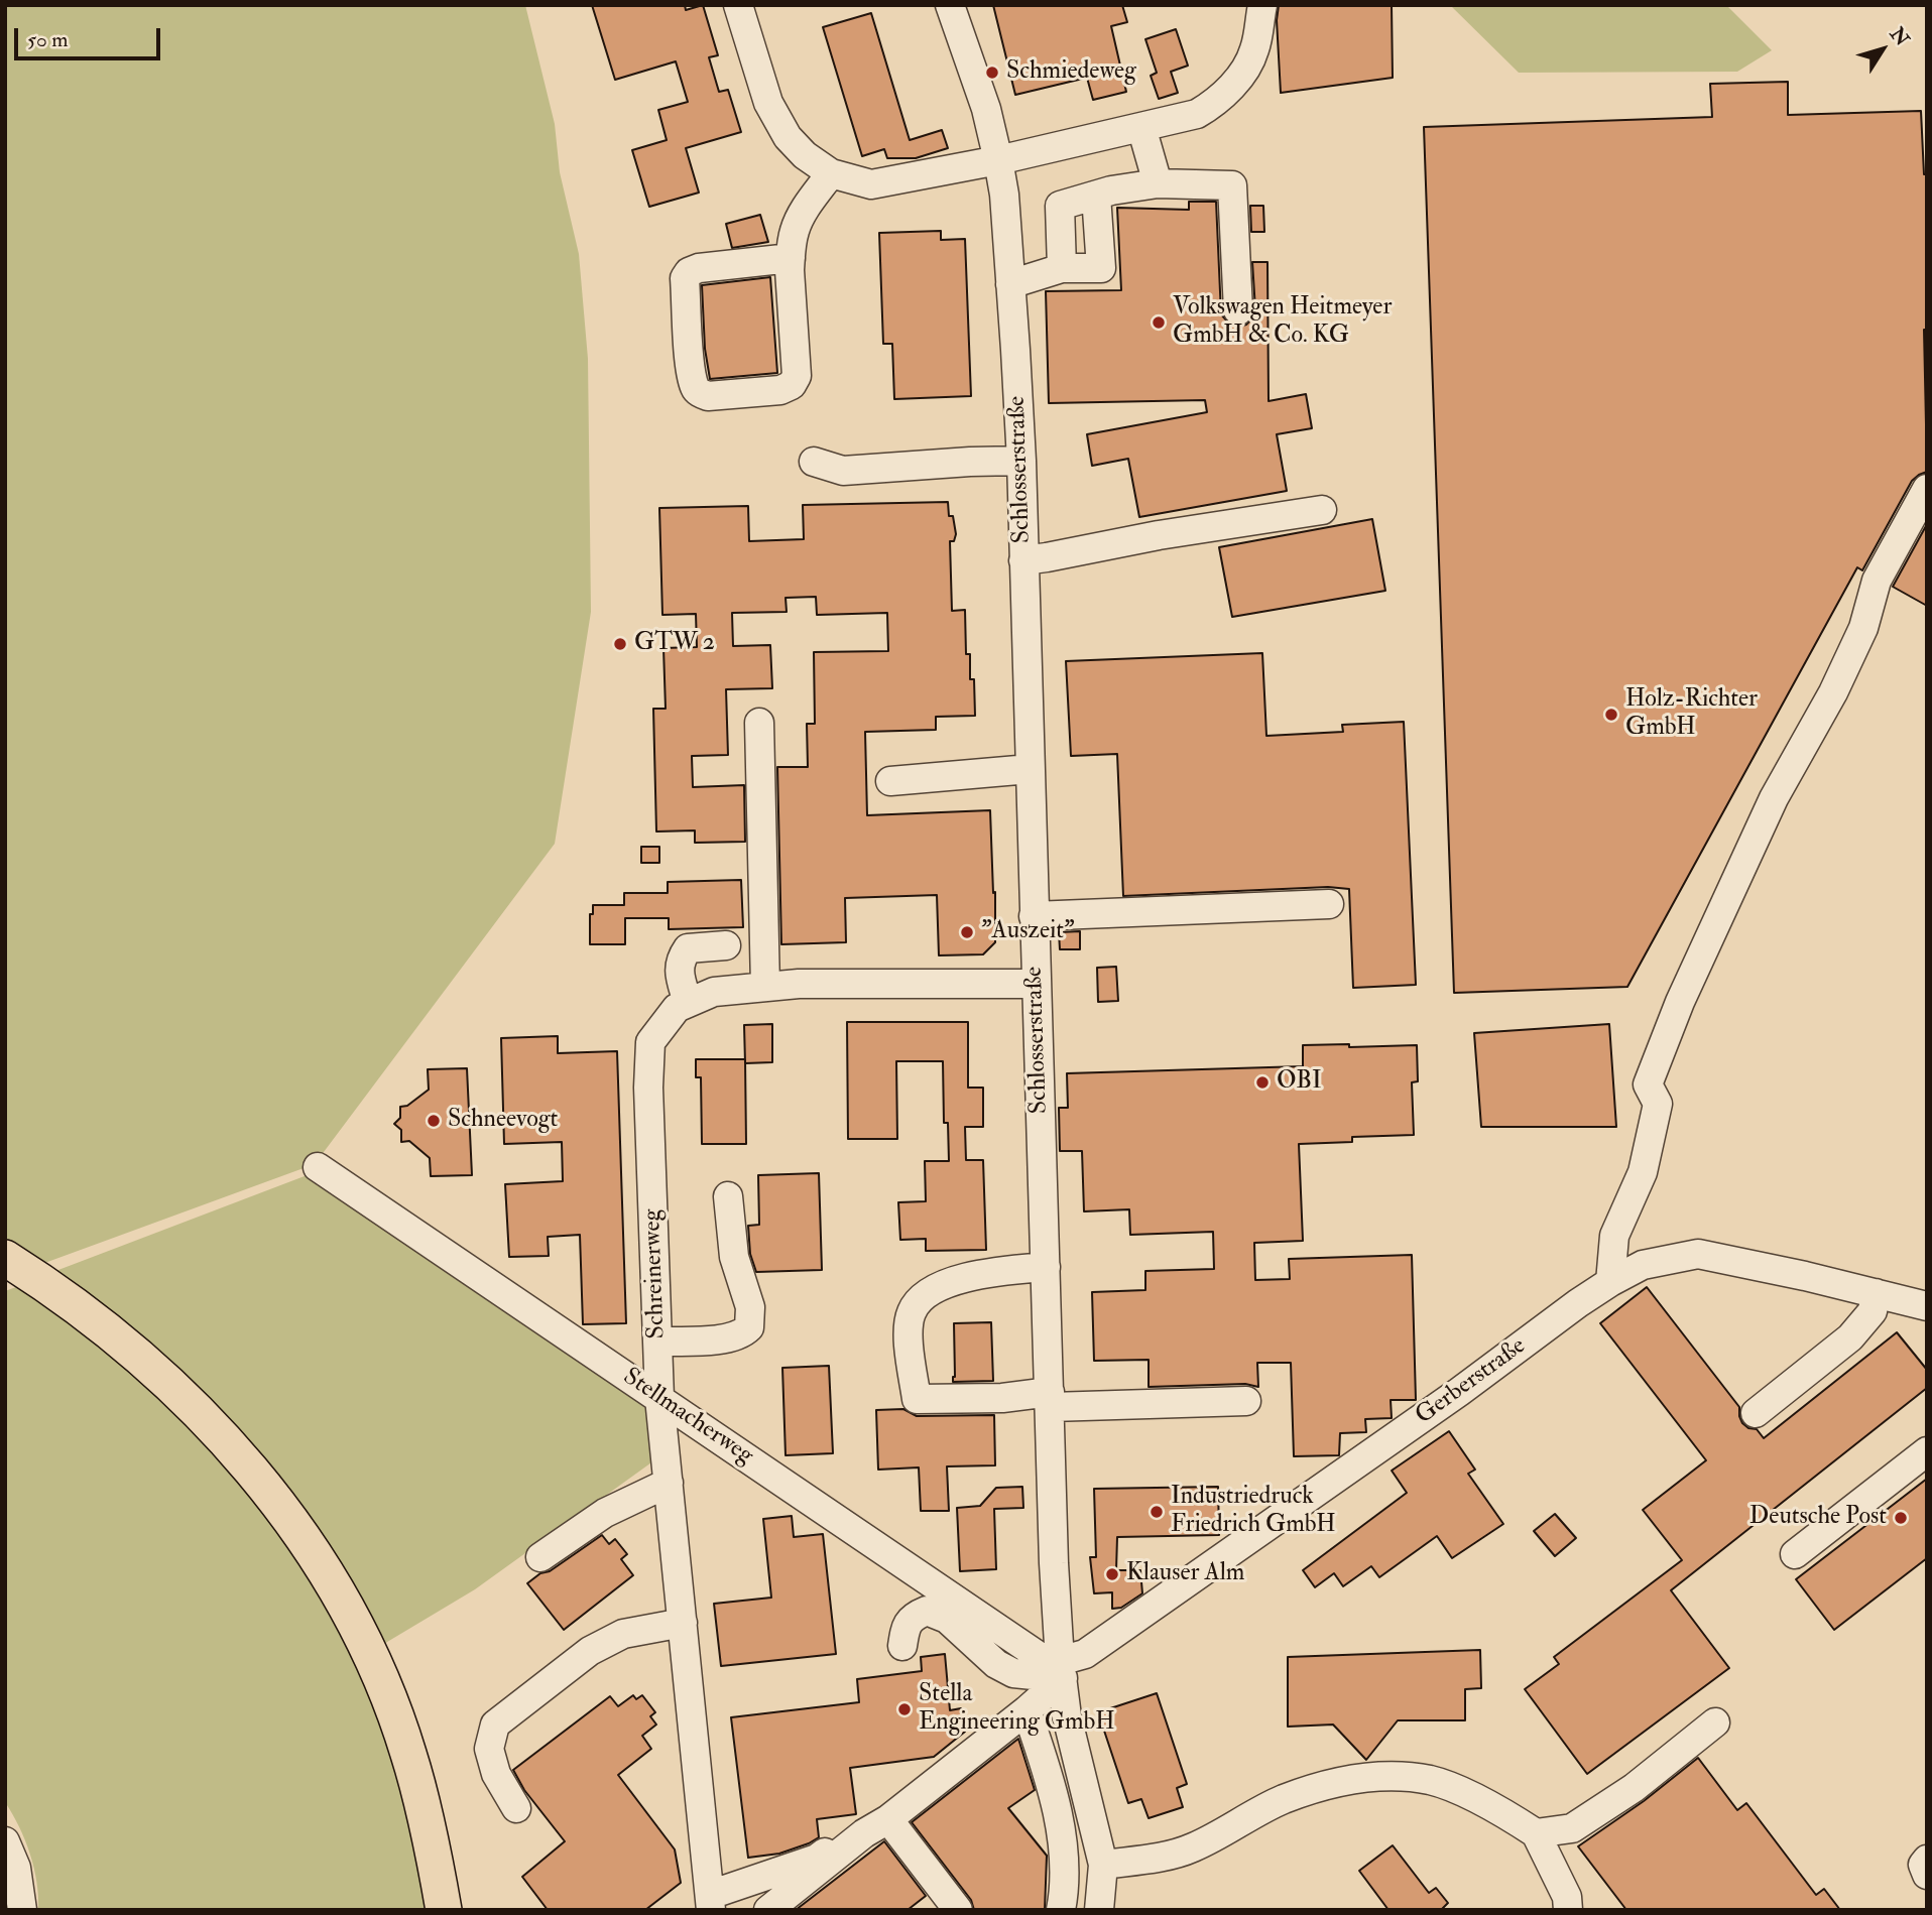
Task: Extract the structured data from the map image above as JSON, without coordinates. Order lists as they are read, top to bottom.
{
  "streets": {
    "street": [
      "Schlosserstraße",
      "Schreinerweg",
      "Gerberstraße",
      "Stellmacherweg"
    ]
  },
  "crossings": [
    ["Schlosserstraße", "Schreinerweg"],
    ["Schlosserstraße", "Gerberstraße"],
    ["Schlosserstraße", "Stellmacherweg"],
    ["Schreinerweg", "Stellmacherweg"],
    ["Gerberstraße", "Stellmacherweg"]
  ],
  "places": [
    "Schmiedeweg",
    "Volkswagen Heitmeyer GmbH & Co. KG",
    "GTW 2",
    "Holz-Richter GmbH",
    "\"Auszeit\"",
    "OBI",
    "Schneevogt",
    "Industriedruck Friedrich GmbH",
    "Deutsche Post",
    "Klauser Alm",
    "Stella Engineering GmbH"
  ],
  "scale_bar": "50 m",
  "north": "top right"
}
